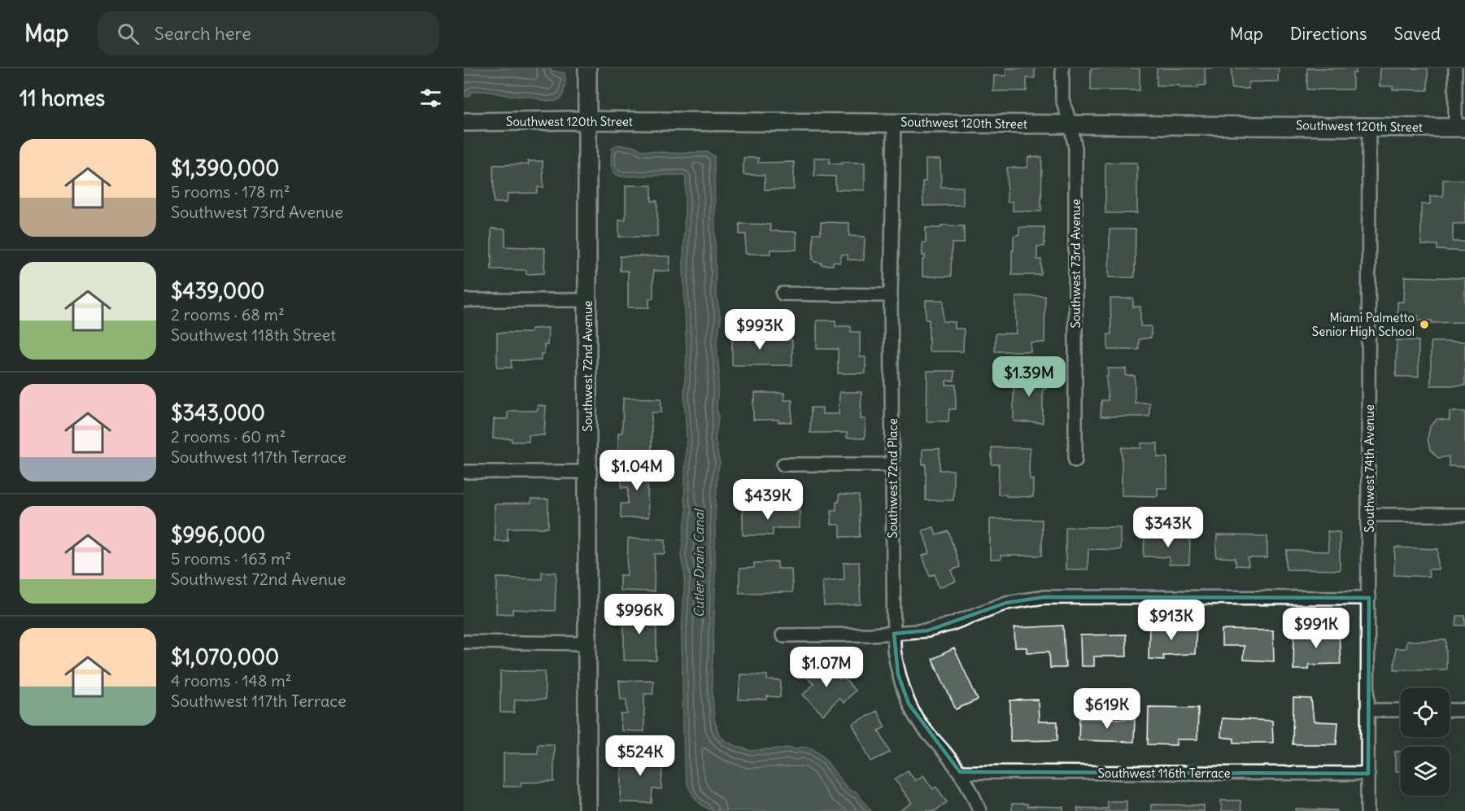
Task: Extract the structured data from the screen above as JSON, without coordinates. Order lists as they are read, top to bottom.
{
  "streets": {
    "street": [
      "Southwest 120th Street",
      "Southwest 73rd Avenue",
      "Southwest 72nd Avenue",
      "Southwest 74th Avenue",
      "Southwest 72nd Place",
      "Southwest 116th Terrace"
    ]
  },
  "crossings": [
    ["Southwest 120th Street", "Southwest 73rd Avenue"],
    ["Southwest 120th Street", "Southwest 72nd Avenue"],
    ["Southwest 120th Street", "Southwest 74th Avenue"],
    ["Southwest 120th Street", "Southwest 72nd Place"],
    ["Southwest 74th Avenue", "Southwest 116th Terrace"],
    ["Southwest 72nd Place", "Southwest 116th Terrace"]
  ],
  "water": ["Cutler Drain Canal"],
  "places": ["Miami Palmetto Senior High School"],
  "page": {
    "header": "Map",
    "search": "Search here",
    "nav": ["Map", "Directions", "Saved"],
    "heading": "11 homes",
    "list": [
      {
        "name": "$1,390,000",
        "note": "5 rooms · 178 m² · Southwest 73rd Avenue"
      },
      {
        "name": "$439,000",
        "note": "2 rooms · 68 m² · Southwest 118th Street"
      },
      {
        "name": "$343,000",
        "note": "2 rooms · 60 m² · Southwest 117th Terrace"
      },
      {
        "name": "$996,000",
        "note": "5 rooms · 163 m² · Southwest 72nd Avenue"
      },
      {
        "name": "$1,070,000",
        "note": "4 rooms · 148 m² · Southwest 117th Terrace"
      }
    ],
    "price": [
      "$993K",
      "$1.39M",
      "$1.04M",
      "$439K",
      "$343K",
      "$996K",
      "$913K",
      "$991K",
      "$1.07M",
      "$619K",
      "$524K"
    ]
  }
}
